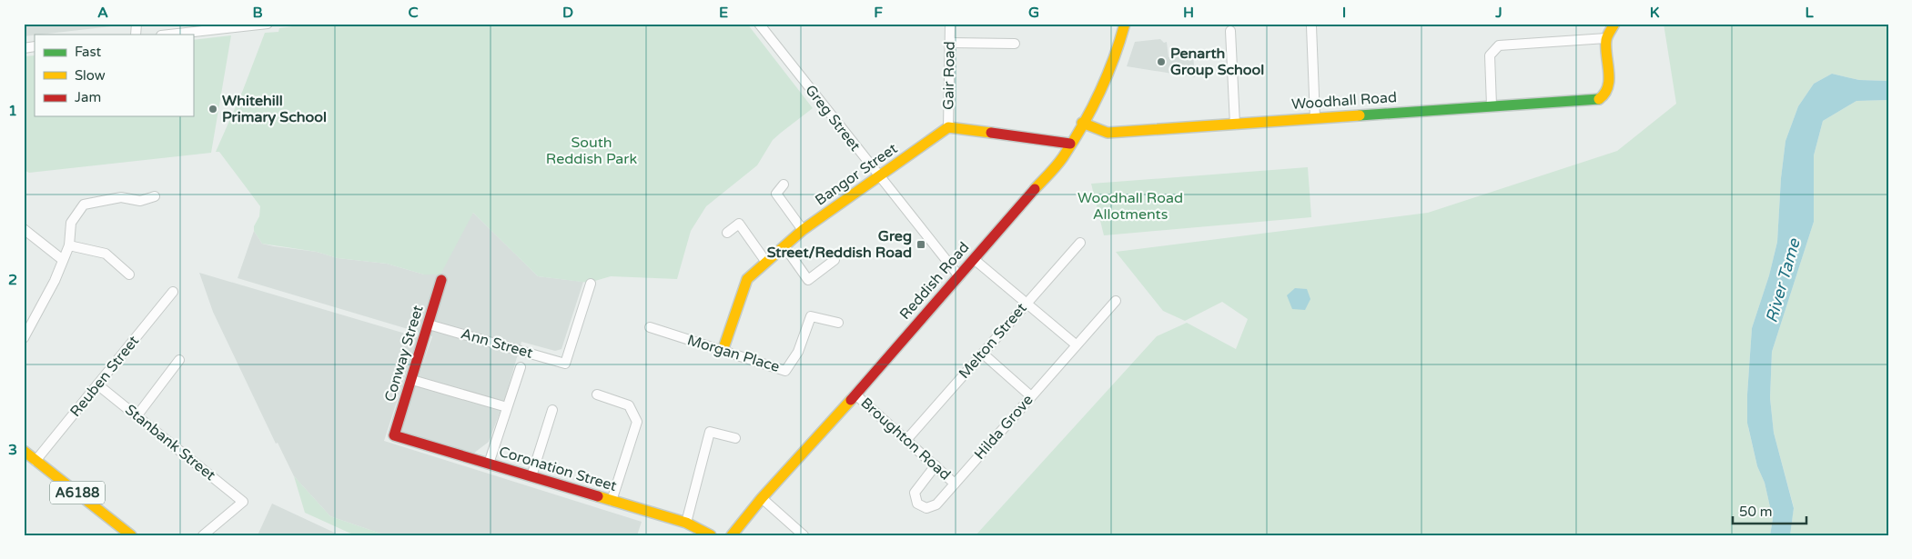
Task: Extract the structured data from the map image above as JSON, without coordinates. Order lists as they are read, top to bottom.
{
  "streets": {
    "street": [
      "Gair Road",
      "Woodhall Road",
      "Greg Street",
      "Bangor Street",
      "Reddish Road",
      "Melton Street",
      "Ann Street",
      "Conway Street",
      "Morgan Place",
      "Reuben Street",
      "Hilda Grove",
      "Broughton Road",
      "Stanbank Street",
      "Coronation Street",
      "A6188"
    ]
  },
  "crossings": [
    ["Gair Road", "Bangor Street"],
    ["Woodhall Road", "Reddish Road"],
    ["Greg Street", "Bangor Street"],
    ["Greg Street", "Reddish Road"],
    ["Bangor Street", "Morgan Place"],
    ["Reddish Road", "Broughton Road"],
    ["Melton Street", "Broughton Road"],
    ["Ann Street", "Conway Street"],
    ["Conway Street", "Coronation Street"],
    ["Reuben Street", "Stanbank Street"],
    ["Reuben Street", "A6188"],
    ["Hilda Grove", "Broughton Road"]
  ],
  "water": ["River Tame"],
  "parks": ["South Reddish Park", "Woodhall Road Allotments"],
  "places": {
    "other": ["Penarth Group School", "Whitehill Primary School"],
    "transit": ["Greg Street/Reddish Road"]
  },
  "legend": ["Fast", "Slow", "Jam"],
  "scale_bar": "50 m",
  "grid": {
    "columns": [
      "A",
      "B",
      "C",
      "D",
      "E",
      "F",
      "G",
      "H",
      "I",
      "J",
      "K",
      "L"
    ],
    "rows": ["1", "2", "3"]
  }
}
